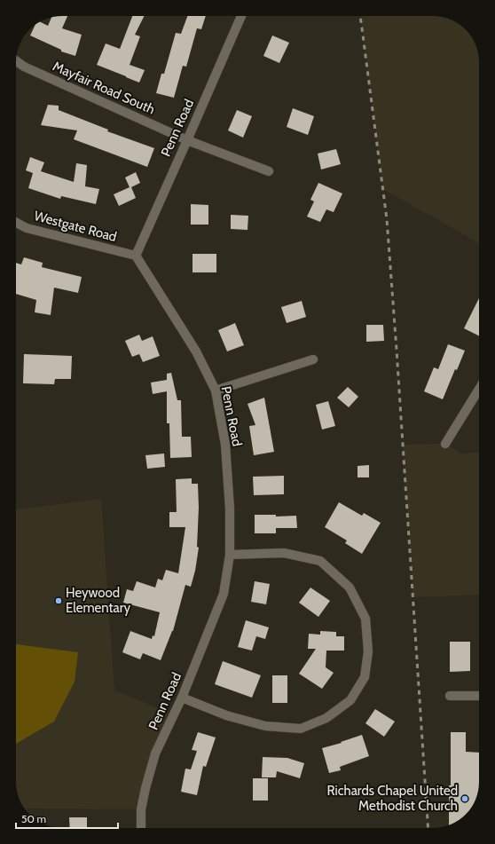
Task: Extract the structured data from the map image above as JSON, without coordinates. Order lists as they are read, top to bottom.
{
  "streets": {
    "street": ["Mayfair Road South", "Penn Road", "Westgate Road"]
  },
  "crossings": [
    ["Mayfair Road South", "Penn Road"],
    ["Penn Road", "Westgate Road"]
  ],
  "places": ["Heywood Elementary", "Richards Chapel United Methodist Church"],
  "scale_bar": "50 m"
}
